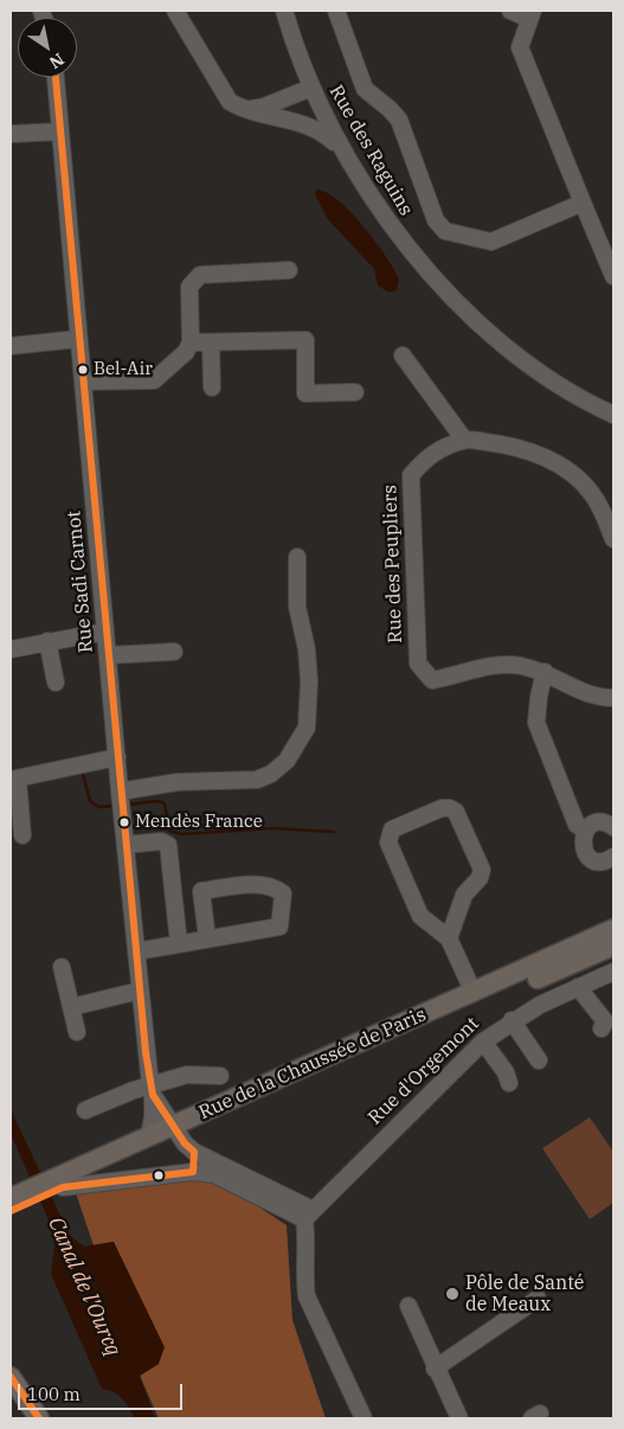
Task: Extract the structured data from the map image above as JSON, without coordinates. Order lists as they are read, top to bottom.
{
  "streets": {
    "main road": ["Rue de la Chaussée de Paris"],
    "street": [
      "Rue des Raguins",
      "Rue des Peupliers",
      "Rue Sadi Carnot",
      "Rue d'Orgemont"
    ]
  },
  "crossings": [
    ["Rue Sadi Carnot", "Rue de la Chaussée de Paris"]
  ],
  "water": ["Canal de l'Ourcq"],
  "places": ["Bel-Air", "Mendès France", "Pôle de Santé de Meaux"],
  "scale_bar": "100 m",
  "north": "bottom right"
}
